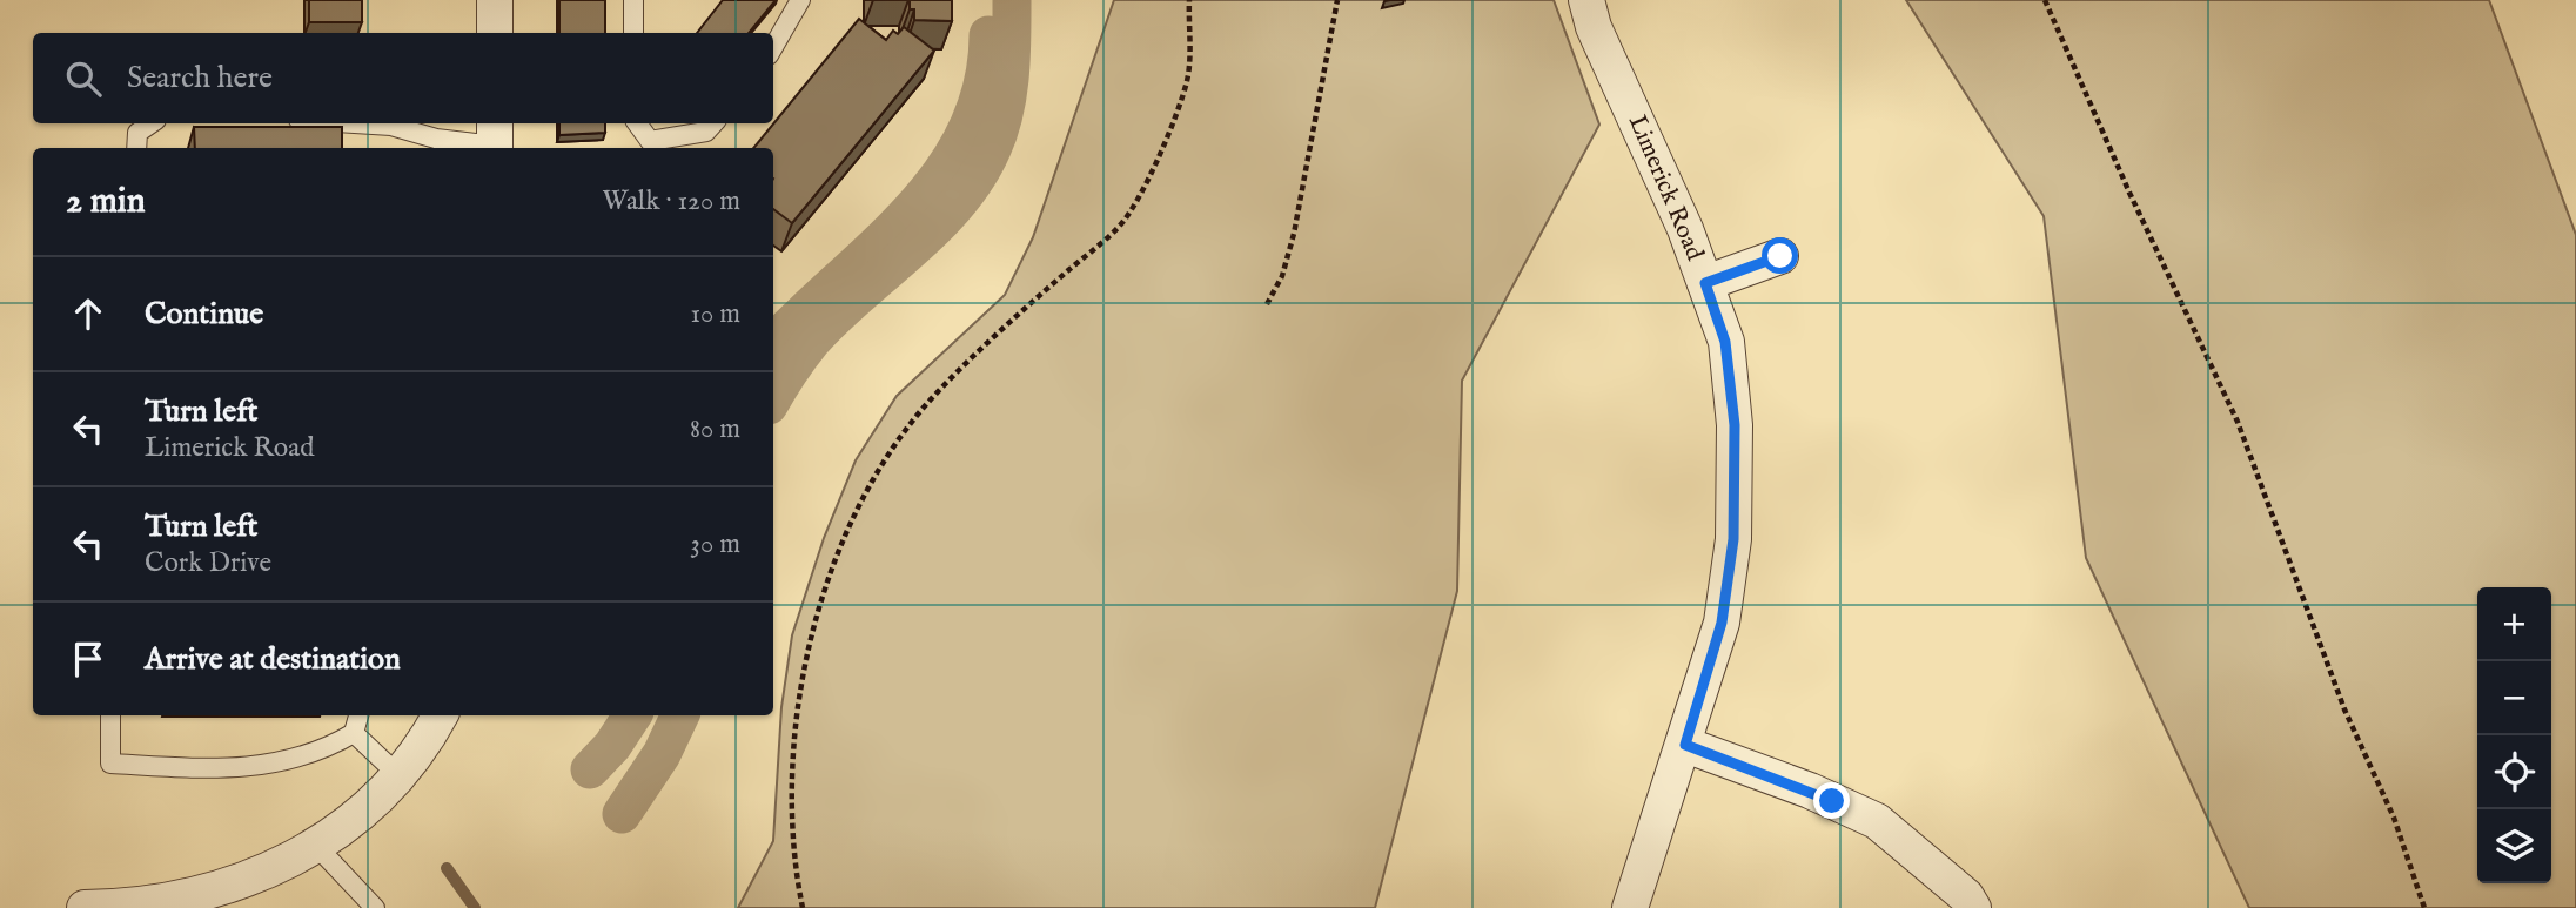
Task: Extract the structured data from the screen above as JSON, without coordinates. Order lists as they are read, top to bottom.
{
  "streets": {
    "street": ["Limerick Road"]
  },
  "page": {
    "search": "Search here",
    "heading": ["2 min", "Walk · 120 m"],
    "list": [
      ["Continue", "10 m"],
      ["Turn left", "Limerick Road", "80 m"],
      ["Turn left", "Cork Drive", "30 m"],
      "Arrive at destination"
    ],
    "map_buttons": ["+", "−"]
  }
}
